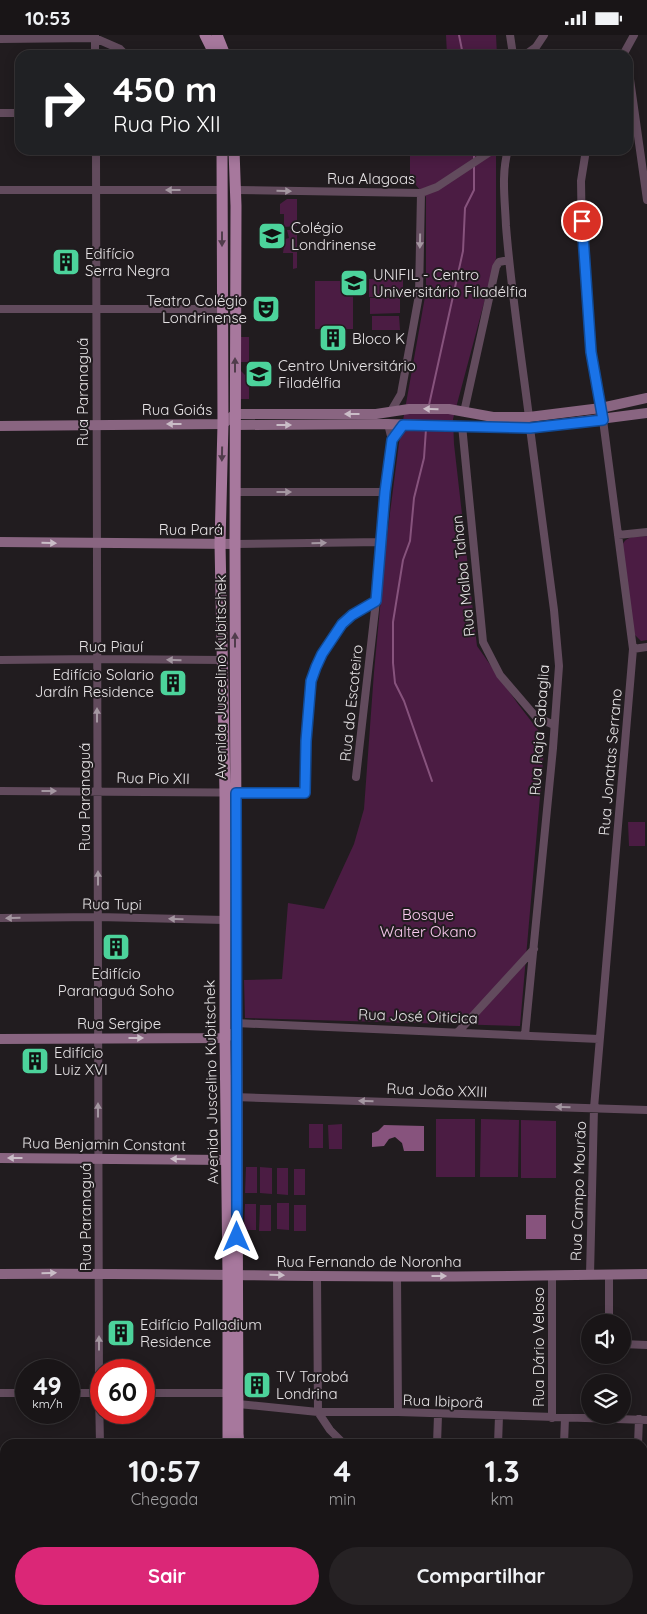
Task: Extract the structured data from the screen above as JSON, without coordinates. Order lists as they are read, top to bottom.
{
  "streets": {
    "main road": [
      "Rua Goiás",
      "Rua Pará",
      "Avenida Juscelino Kubitschek",
      "Rua Sergipe",
      "Rua Benjamin Constant",
      "Rua Fernando de Noronha"
    ],
    "street": [
      "Rua Alagoas",
      "Rua Paranaguá",
      "Rua Malba Tahan",
      "Rua Piauí",
      "Rua do Escoteiro",
      "Rua Raja Gabaglia",
      "Rua Jonatas Serrano",
      "Rua Pio XII",
      "Rua Tupi",
      "Rua José Oiticica",
      "Rua João XXIII",
      "Rua Campo Mourão",
      "Rua Dário Veloso",
      "Rua Ibiporã"
    ]
  },
  "crossings": [
    ["Rua Alagoas", "Avenida Juscelino Kubitschek"],
    ["Rua Paranaguá", "Rua Goiás"],
    ["Rua Paranaguá", "Rua Pará"],
    ["Rua Paranaguá", "Rua Piauí"],
    ["Rua Paranaguá", "Rua Pio XII"],
    ["Rua Paranaguá", "Rua Tupi"],
    ["Rua Paranaguá", "Rua Sergipe"],
    ["Rua Paranaguá", "Rua Benjamin Constant"],
    ["Rua Paranaguá", "Rua Fernando de Noronha"],
    ["Rua Goiás", "Avenida Juscelino Kubitschek"],
    ["Rua Pará", "Avenida Juscelino Kubitschek"],
    ["Rua Pará", "Rua do Escoteiro"],
    ["Rua Malba Tahan", "Rua Raja Gabaglia"],
    ["Rua Piauí", "Avenida Juscelino Kubitschek"],
    ["Avenida Juscelino Kubitschek", "Rua Pio XII"],
    ["Avenida Juscelino Kubitschek", "Rua Tupi"],
    ["Avenida Juscelino Kubitschek", "Rua José Oiticica"],
    ["Avenida Juscelino Kubitschek", "Rua Sergipe"],
    ["Avenida Juscelino Kubitschek", "Rua João XXIII"],
    ["Avenida Juscelino Kubitschek", "Rua Benjamin Constant"],
    ["Avenida Juscelino Kubitschek", "Rua Fernando de Noronha"],
    ["Avenida Juscelino Kubitschek", "Rua Ibiporã"],
    ["Rua do Escoteiro", "Rua Pio XII"],
    ["Rua Raja Gabaglia", "Rua José Oiticica"],
    ["Rua Jonatas Serrano", "Rua José Oiticica"],
    ["Rua Jonatas Serrano", "Rua João XXIII"],
    ["Rua Jonatas Serrano", "Rua Campo Mourão"],
    ["Rua José Oiticica", "Rua Sergipe"],
    ["Rua João XXIII", "Rua Campo Mourão"],
    ["Rua Campo Mourão", "Rua Fernando de Noronha"],
    ["Rua Fernando de Noronha", "Rua Dário Veloso"],
    ["Rua Dário Veloso", "Rua Ibiporã"]
  ],
  "one_way": [
    "Rua Alagoas",
    "Rua Paranaguá",
    "Rua Goiás",
    "Rua Pará",
    "Rua Piauí",
    "Rua Tupi",
    "Rua Sergipe",
    "Rua João XXIII",
    "Rua Benjamin Constant",
    "Rua Fernando de Noronha"
  ],
  "parks": ["Bosque Walter Okano"],
  "places": {
    "school or university": ["Colégio Londrinense", "UNIFIL - Centro Universitário Filadélfia", "Centro Universitário Filadélfia"],
    "building": [
      "Edifício Serra Negra",
      "Bloco K",
      "Edifício Solario Jardín Residence",
      "Edifício Paranaguá Soho",
      "Edifício Luiz XVI",
      "Edifício Palladium Residence",
      "TV Tarobá Londrina"
    ],
    "theatre": ["Teatro Colégio Londrinense"]
  },
  "page": {
    "status": "10:53",
    "turn": ["450 m", "Rua Pio XII"],
    "speed": "49 km/h",
    "limit": "60",
    "eta": [
      "10:57",
      "Chegada",
      "4",
      "min",
      "1.3",
      "km"
    ],
    "buttons": ["Sair", "Compartilhar"]
  }
}
